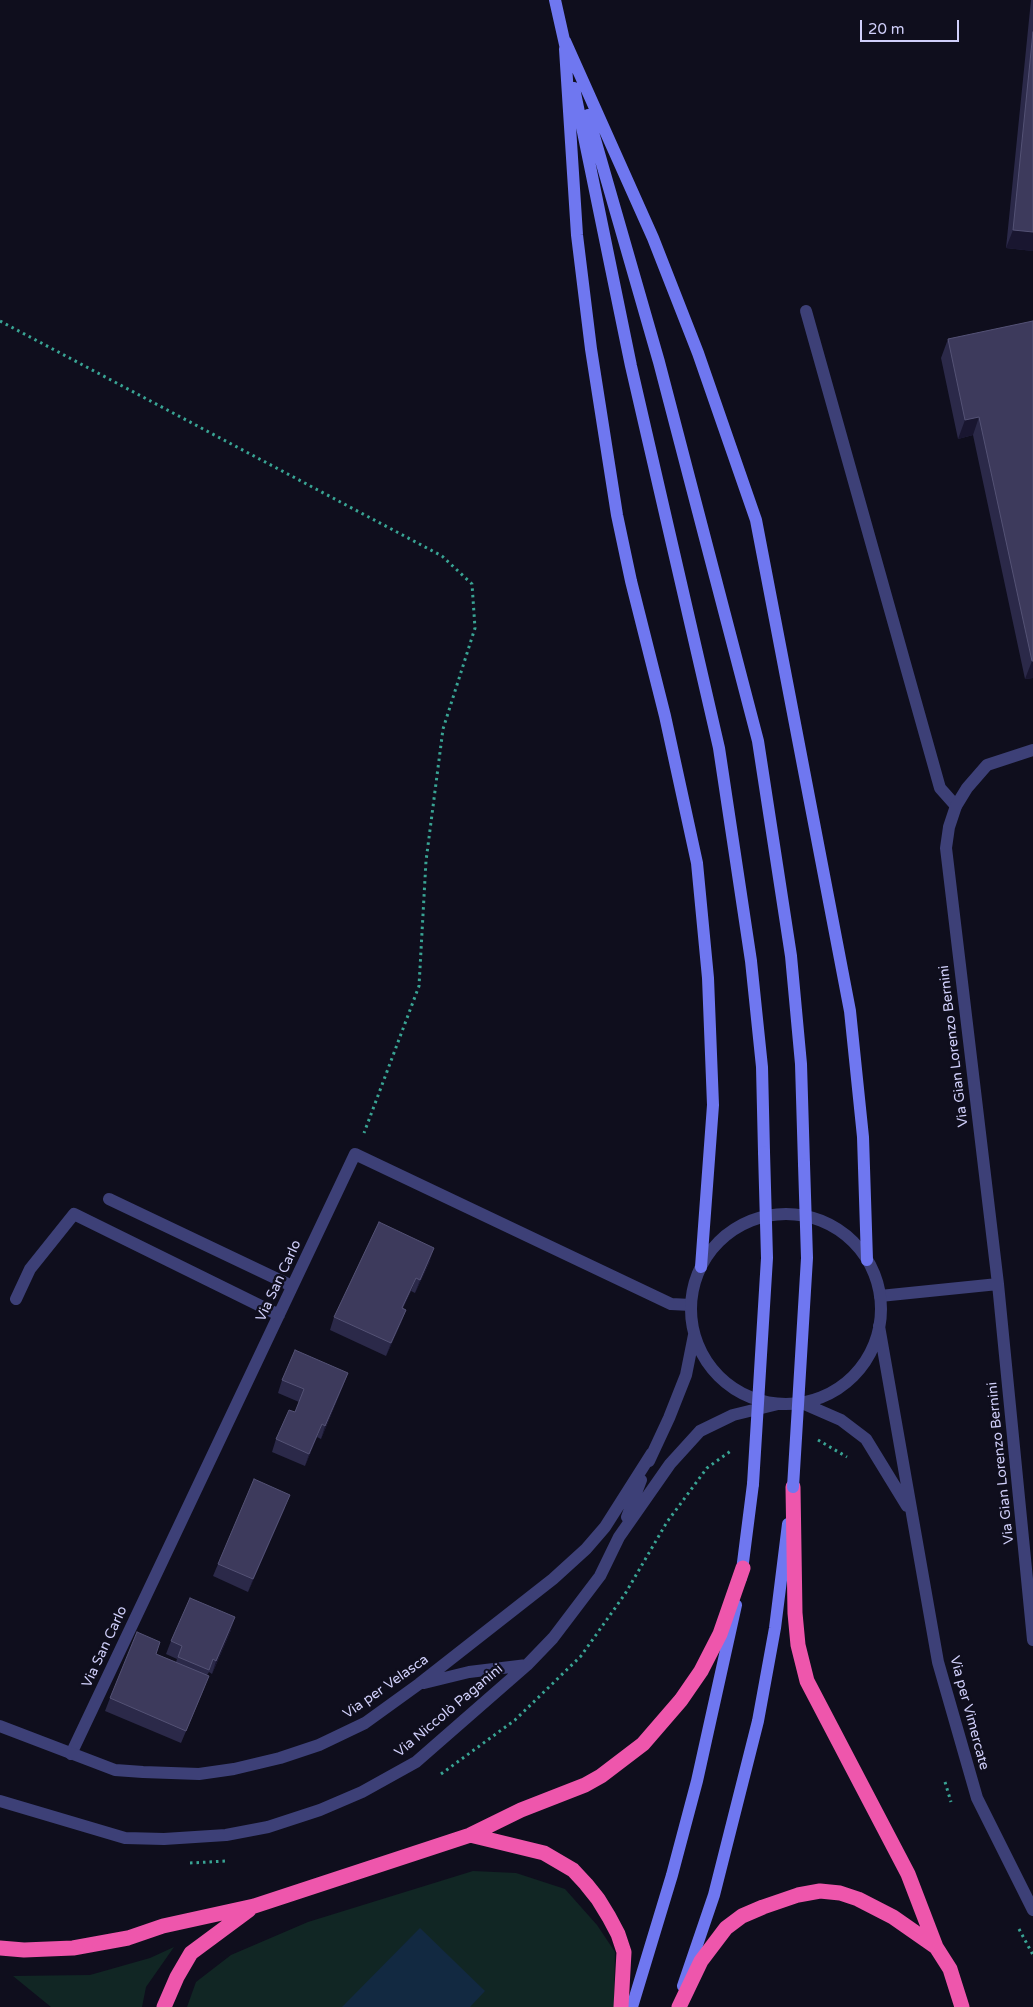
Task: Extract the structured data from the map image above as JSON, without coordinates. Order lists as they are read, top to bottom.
{
  "streets": {
    "street": [
      "Via Gian Lorenzo Bernini",
      "Via San Carlo",
      "Via per Velasca",
      "Via Niccolò Paganini",
      "Via per Vimercate"
    ]
  },
  "crossings": [
    ["Via San Carlo", "Via per Velasca"],
    ["Via per Velasca", "Via Niccolò Paganini"]
  ],
  "scale_bar": "20 m"
}
